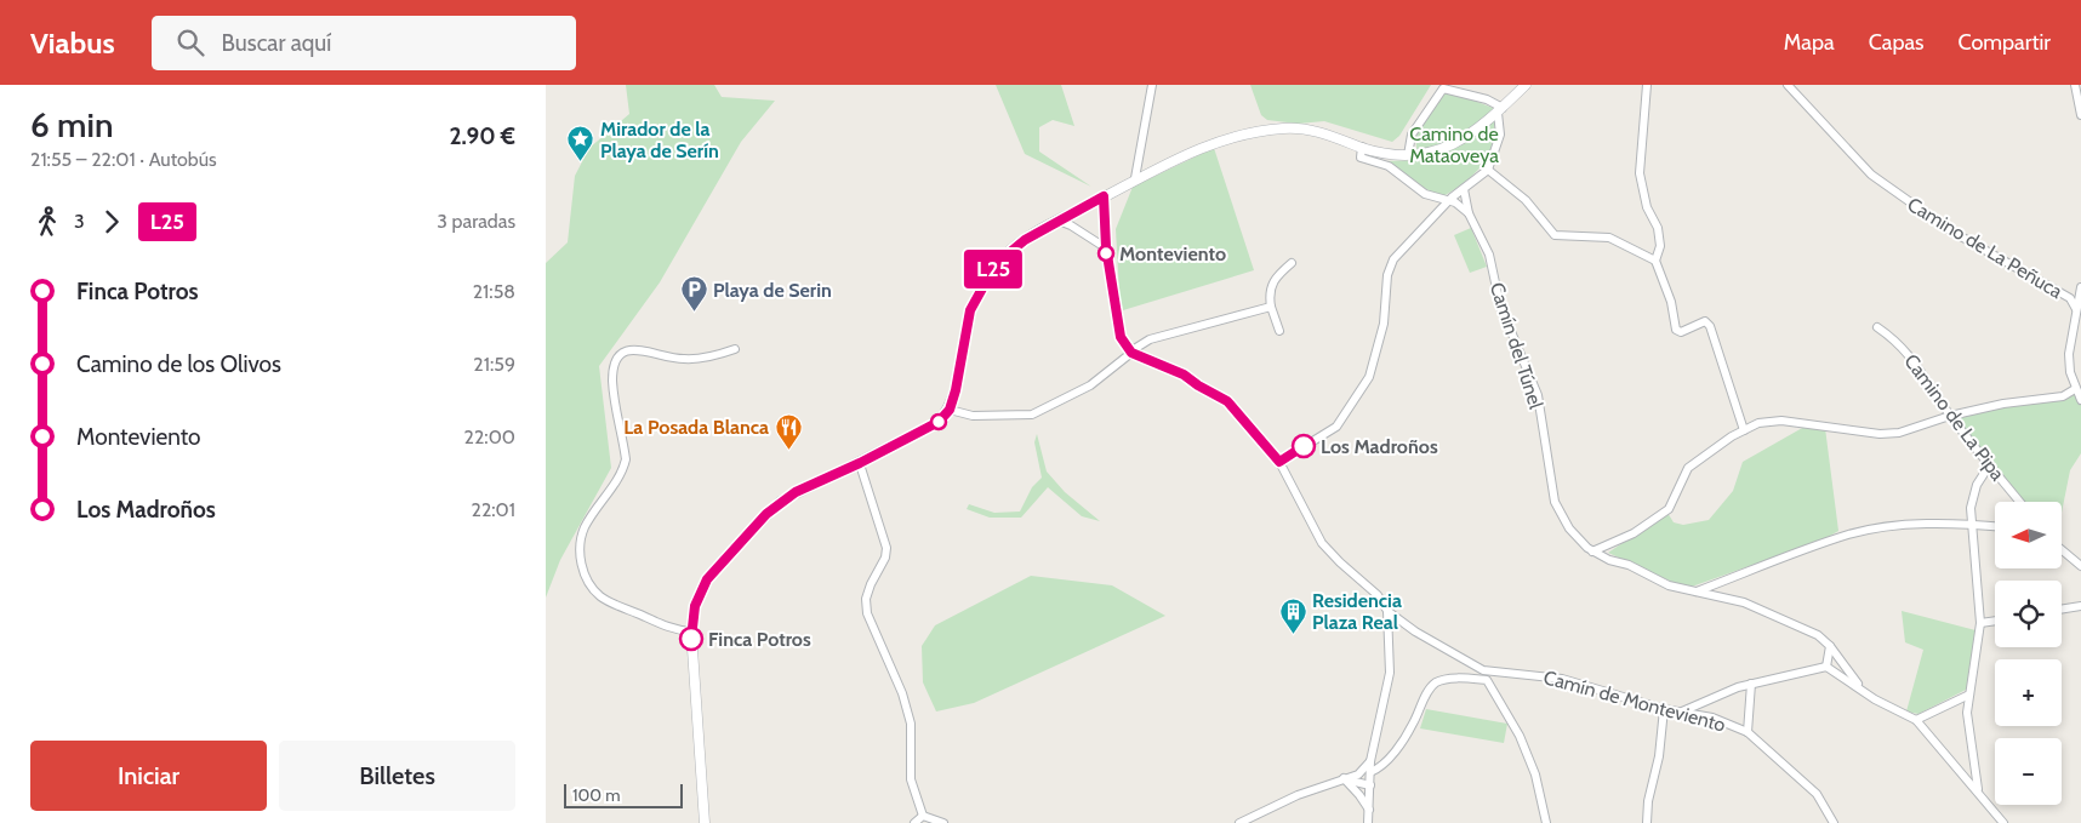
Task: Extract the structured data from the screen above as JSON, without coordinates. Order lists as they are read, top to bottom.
{
  "streets": {
    "street": [
      "Camino de La Peñuca",
      "Camín del Túnel",
      "Camino de La Pipa",
      "Camín de Monteviento"
    ]
  },
  "parks": ["Camino de Mataoveya"],
  "places": {
    "place": ["Mirador de la Playa de Serín"],
    "other": ["Monteviento", "Los Madroños", "Finca Potros"],
    "parking": ["Playa de Serin"],
    "restaurant": ["La Posada Blanca"],
    "building": ["Residencia Plaza Real"]
  },
  "lines": ["bus line L25"],
  "scale_bar": "100 m",
  "north": "left",
  "page": {
    "header": "Viabus",
    "search": "Buscar aquí",
    "nav": ["Mapa", "Capas", "Compartir"],
    "heading": ["6 min", "21:55 – 22:01 · Autobús", "2.90 €"],
    "on_map": "L25",
    "legs": ["3", "L25", "3 paradas"],
    "list": [
      {
        "name": "Finca Potros",
        "value": "21:58"
      },
      {
        "name": "Camino de los Olivos",
        "value": "21:59"
      },
      {
        "name": "Monteviento",
        "value": "22:00"
      },
      {
        "name": "Los Madroños",
        "value": "22:01"
      }
    ],
    "map_buttons": ["+", "−"],
    "buttons": ["Iniciar", "Billetes"],
    "scale": "100 m"
  }
}
